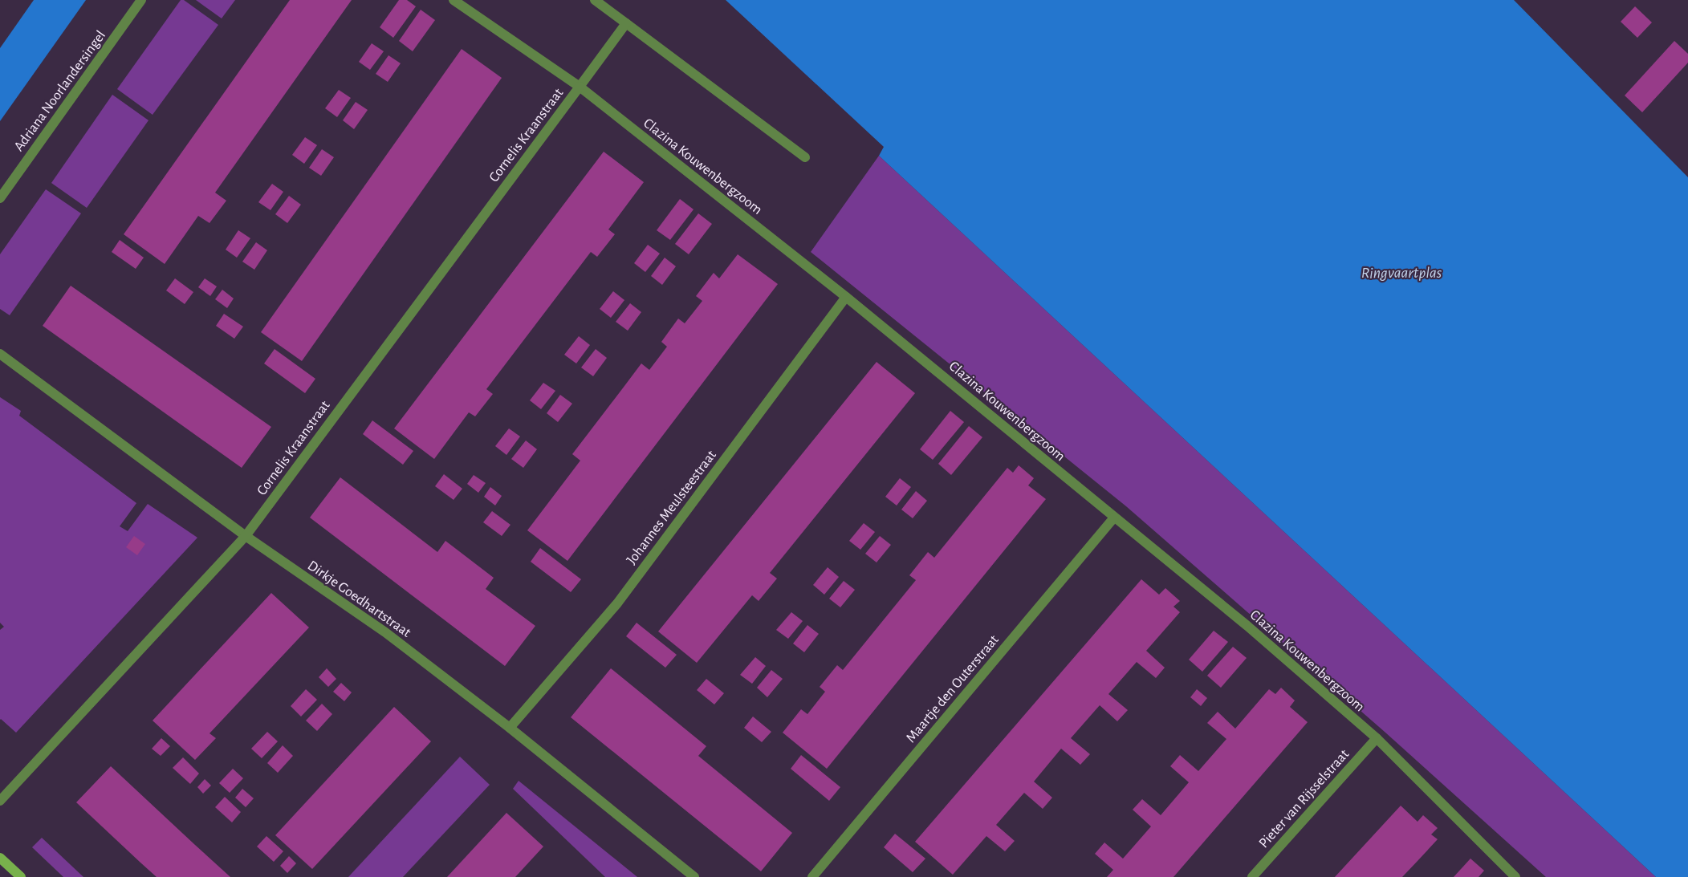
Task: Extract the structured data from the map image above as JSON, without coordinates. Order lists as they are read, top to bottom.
{
  "streets": {
    "street": [
      "Adriana Noorlandersingel",
      "Cornelis Kraanstraat",
      "Clazina Kouwenbergzoom",
      "Johannes Meulsteestraat",
      "Dirkje Goedhartstraat",
      "Maartje den Outerstraat",
      "Pieter van Rijsselstraat"
    ]
  },
  "crossings": [
    ["Cornelis Kraanstraat", "Clazina Kouwenbergzoom"],
    ["Cornelis Kraanstraat", "Dirkje Goedhartstraat"],
    ["Clazina Kouwenbergzoom", "Johannes Meulsteestraat"],
    ["Clazina Kouwenbergzoom", "Maartje den Outerstraat"],
    ["Clazina Kouwenbergzoom", "Pieter van Rijsselstraat"],
    ["Johannes Meulsteestraat", "Dirkje Goedhartstraat"]
  ],
  "water": ["Ringvaartplas"]
}
